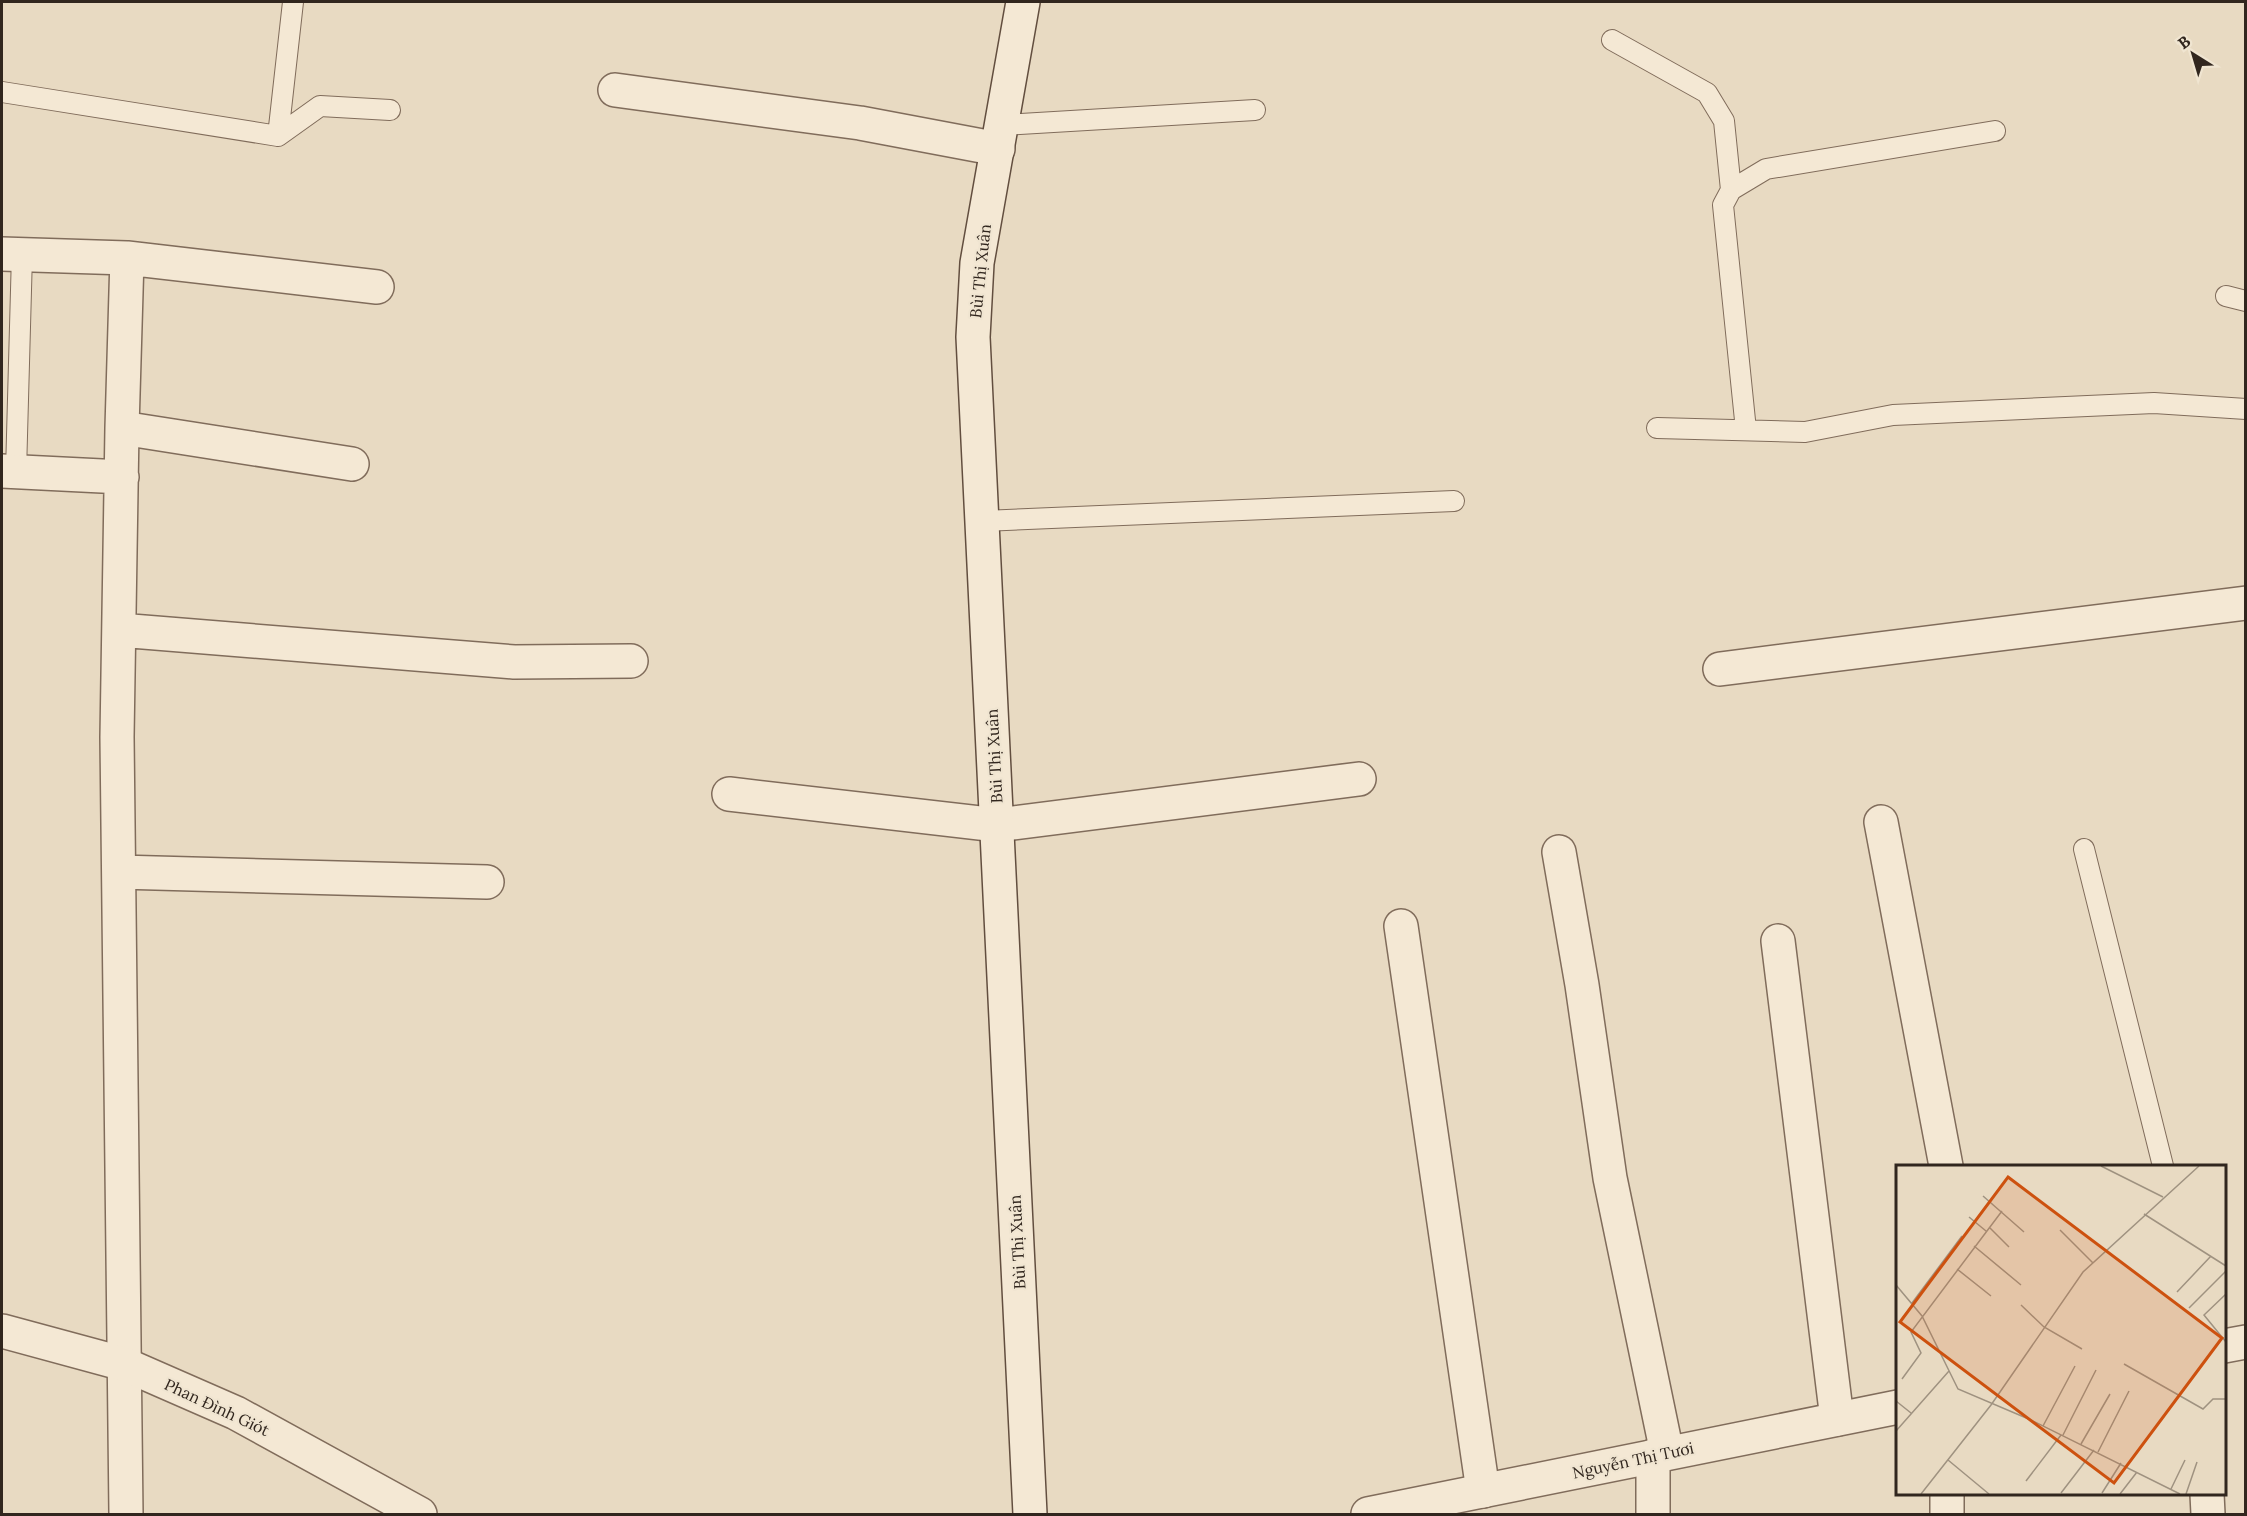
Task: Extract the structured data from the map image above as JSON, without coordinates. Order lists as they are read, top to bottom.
{
  "streets": {
    "street": ["Bùi Thị Xuân", "Phan Đình Giót", "Nguyễn Thị Tươi"]
  },
  "north": "top left"
}
